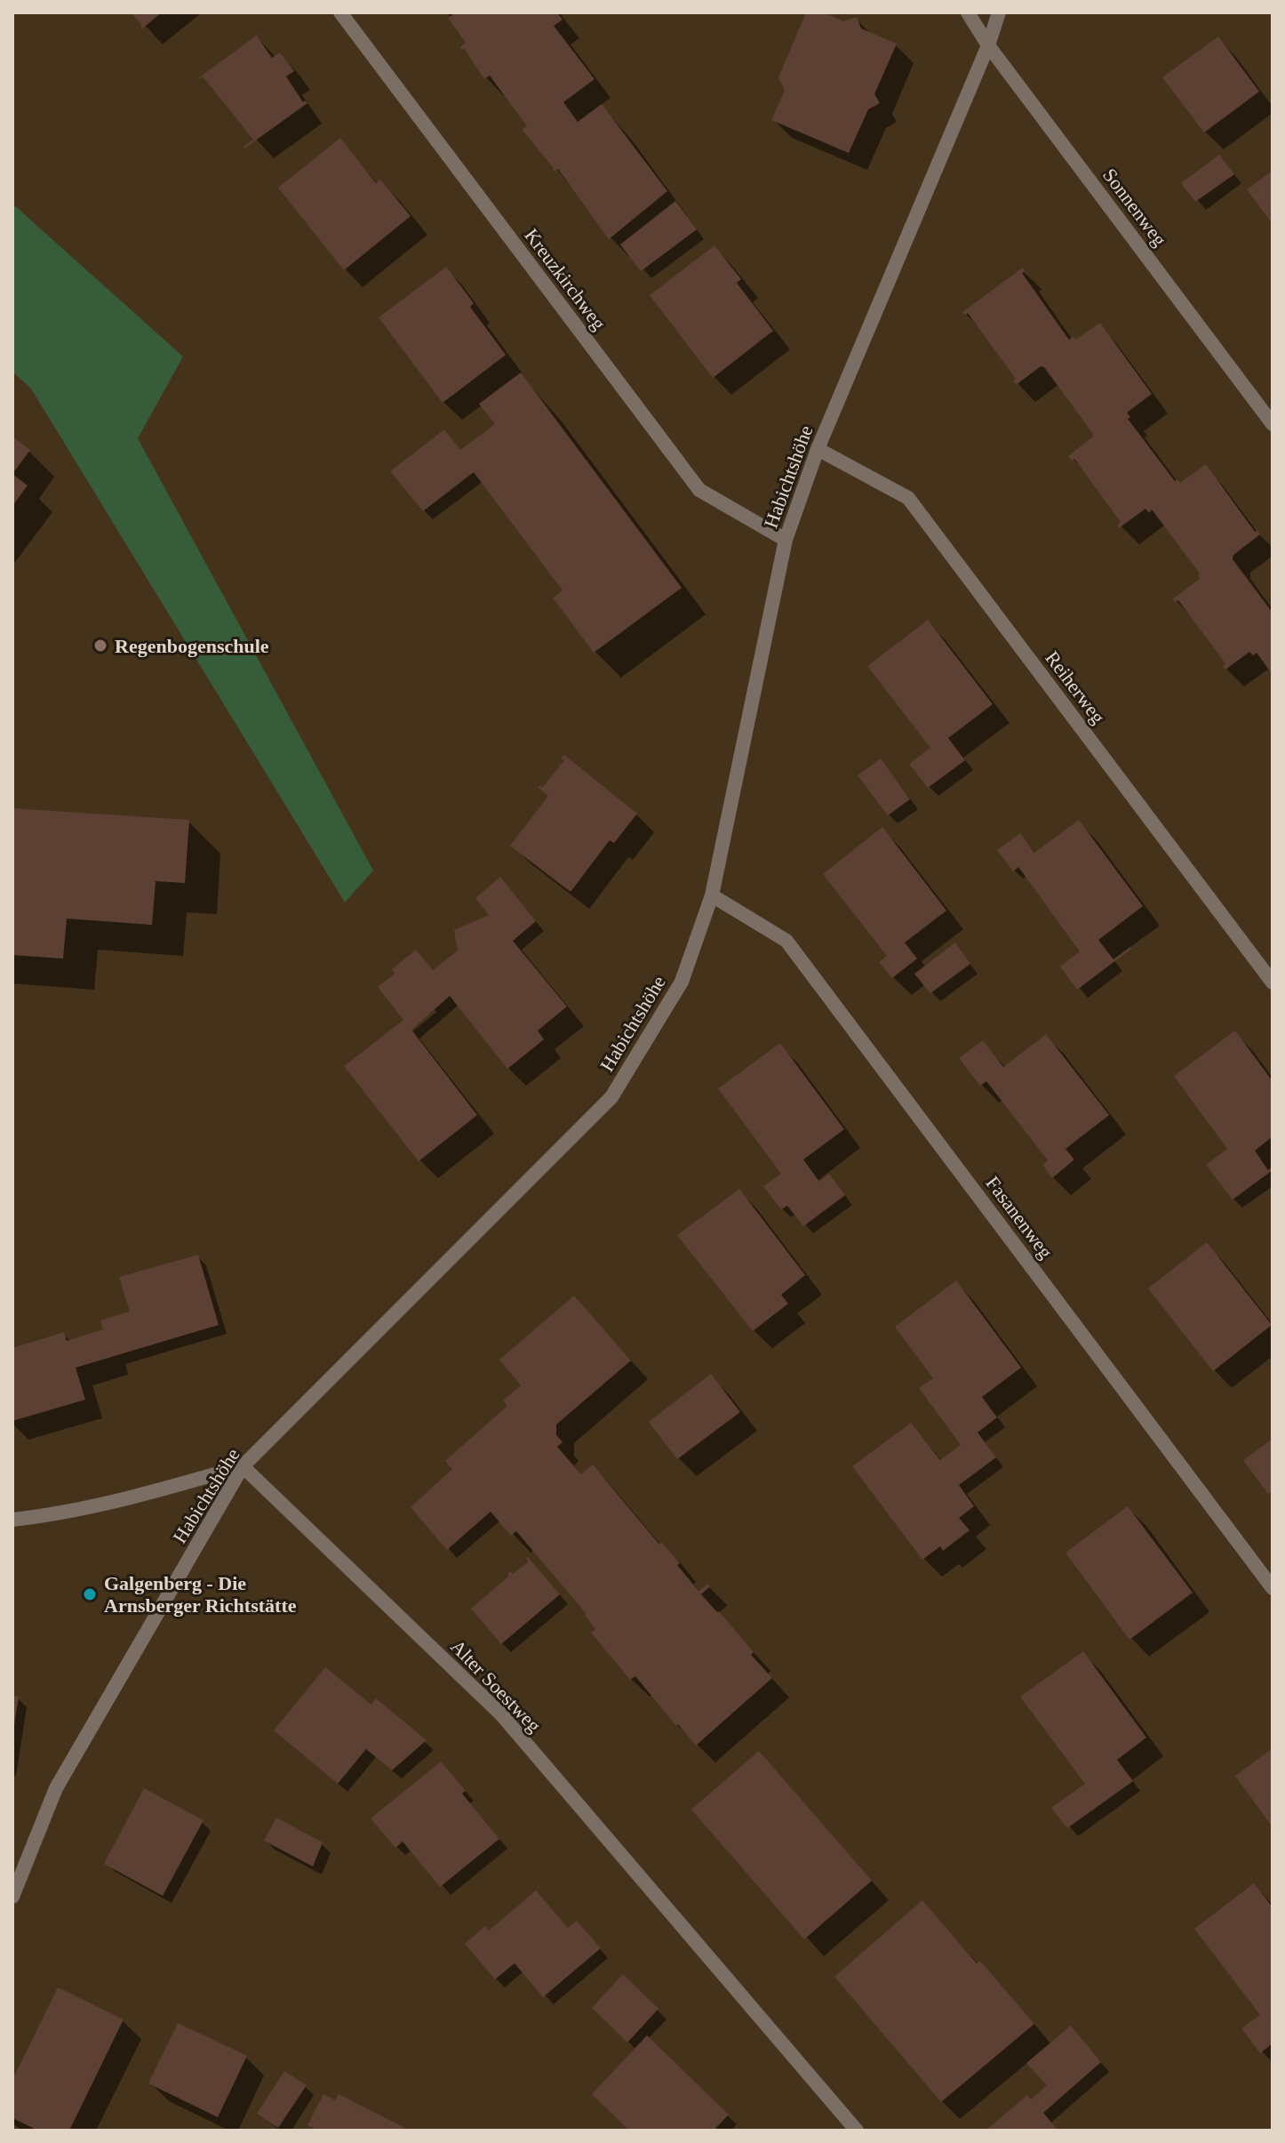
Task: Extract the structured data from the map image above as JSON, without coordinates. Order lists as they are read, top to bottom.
{
  "streets": {
    "street": [
      "Sonnenweg",
      "Kreuzkirchweg",
      "Habichtshöhe",
      "Reiherweg",
      "Fasanenweg",
      "Alter Soestweg"
    ]
  },
  "crossings": [
    ["Sonnenweg", "Habichtshöhe"],
    ["Kreuzkirchweg", "Habichtshöhe"],
    ["Habichtshöhe", "Reiherweg"],
    ["Habichtshöhe", "Fasanenweg"],
    ["Habichtshöhe", "Alter Soestweg"]
  ],
  "places": ["Regenbogenschule", "Galgenberg - Die Arnsberger Richtstätte"]
}
